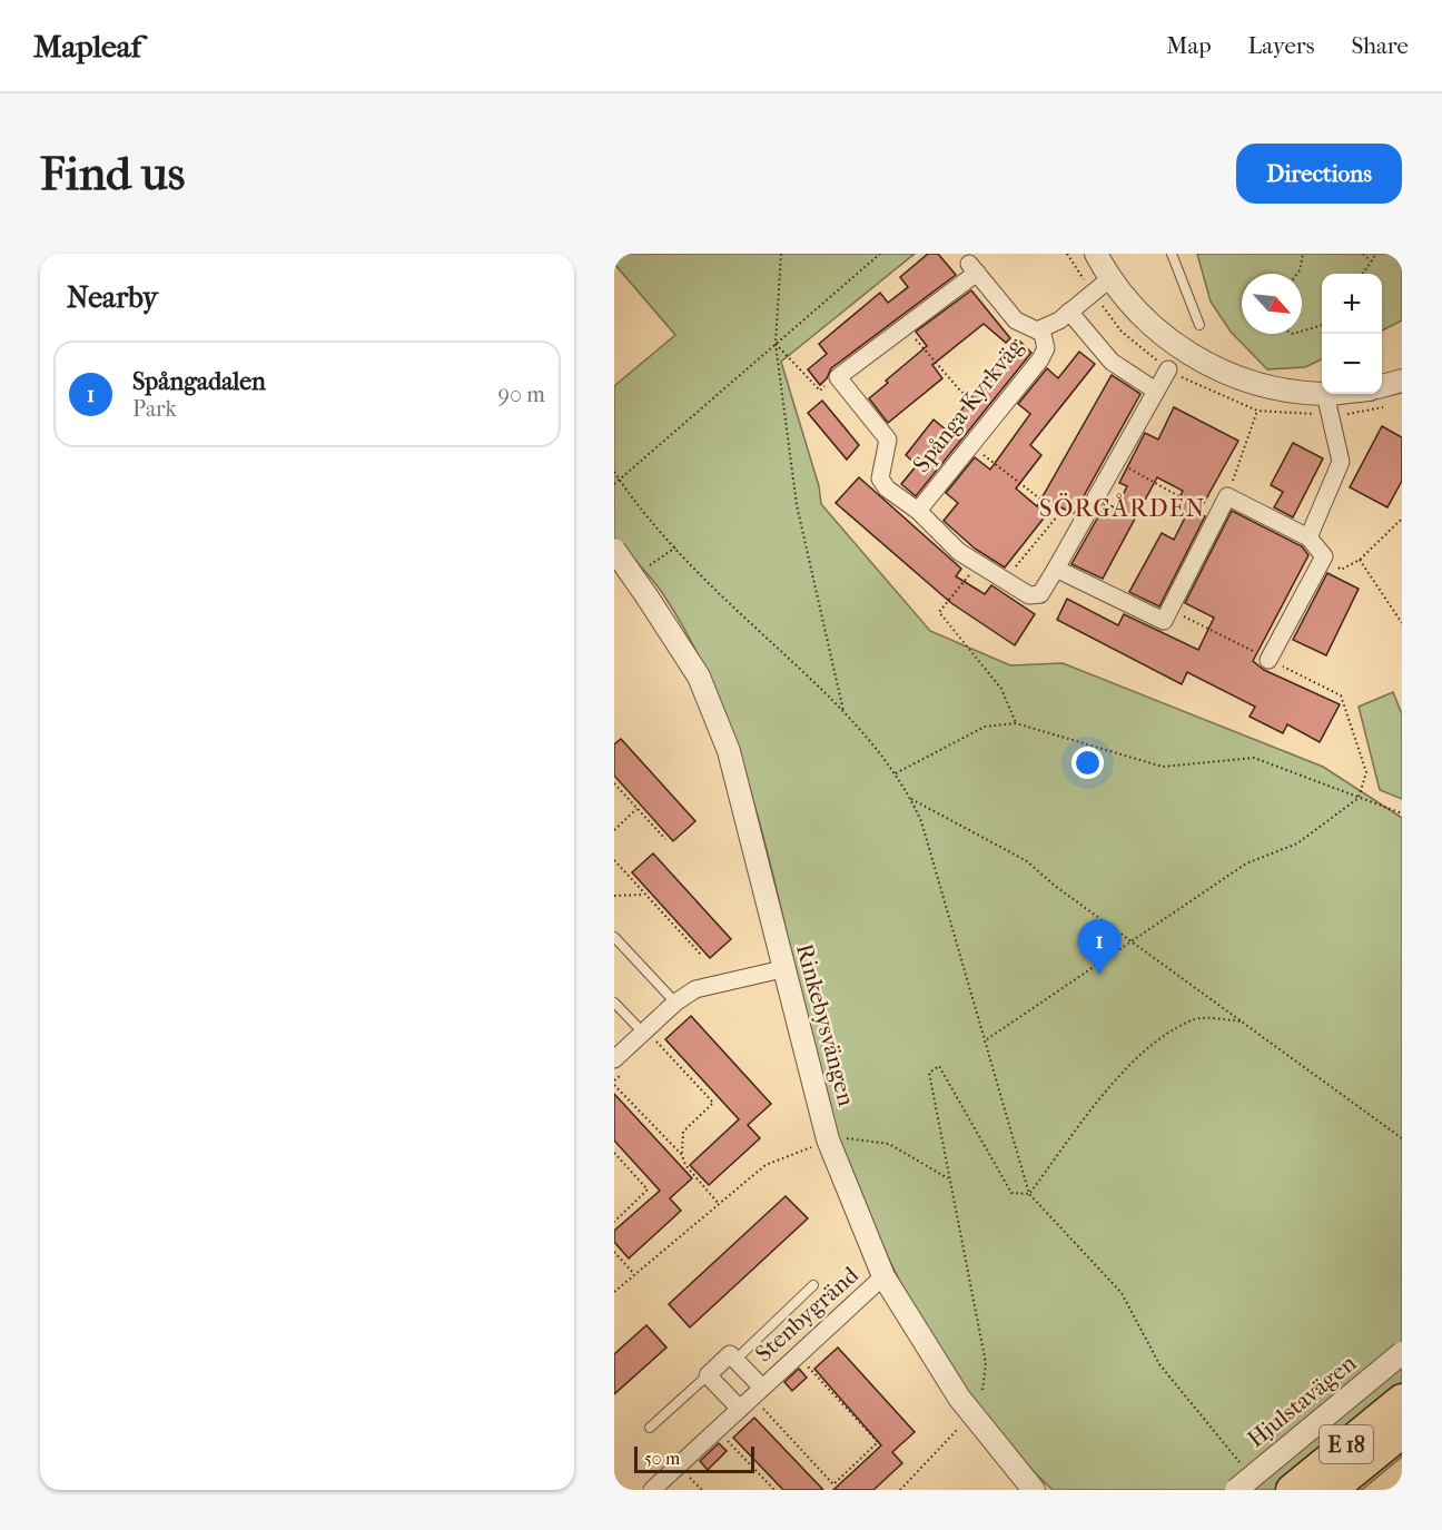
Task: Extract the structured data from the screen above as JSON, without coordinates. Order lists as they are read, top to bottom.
{
  "streets": {
    "highway": ["E 18"],
    "street": [
      "Spånga Kyrkväg",
      "Rinkebysvängen",
      "Stenbygränd",
      "Hjulstavägen"
    ]
  },
  "crossings": [
    ["Rinkebysvängen", "Stenbygränd"]
  ],
  "districts": ["SÖRGÅRDEN"],
  "scale_bar": "50 m",
  "north": "bottom right",
  "page": {
    "header": "Mapleaf",
    "nav": ["Map", "Layers", "Share"],
    "buttons": "Directions",
    "title": "Find us",
    "heading": "Nearby",
    "map_buttons": ["+", "−"],
    "list": [
      {
        "mark": "1",
        "name": "Spångadalen",
        "note": "Park",
        "value": "90 m"
      }
    ],
    "pins": "1",
    "scale": "50 m"
  }
}
